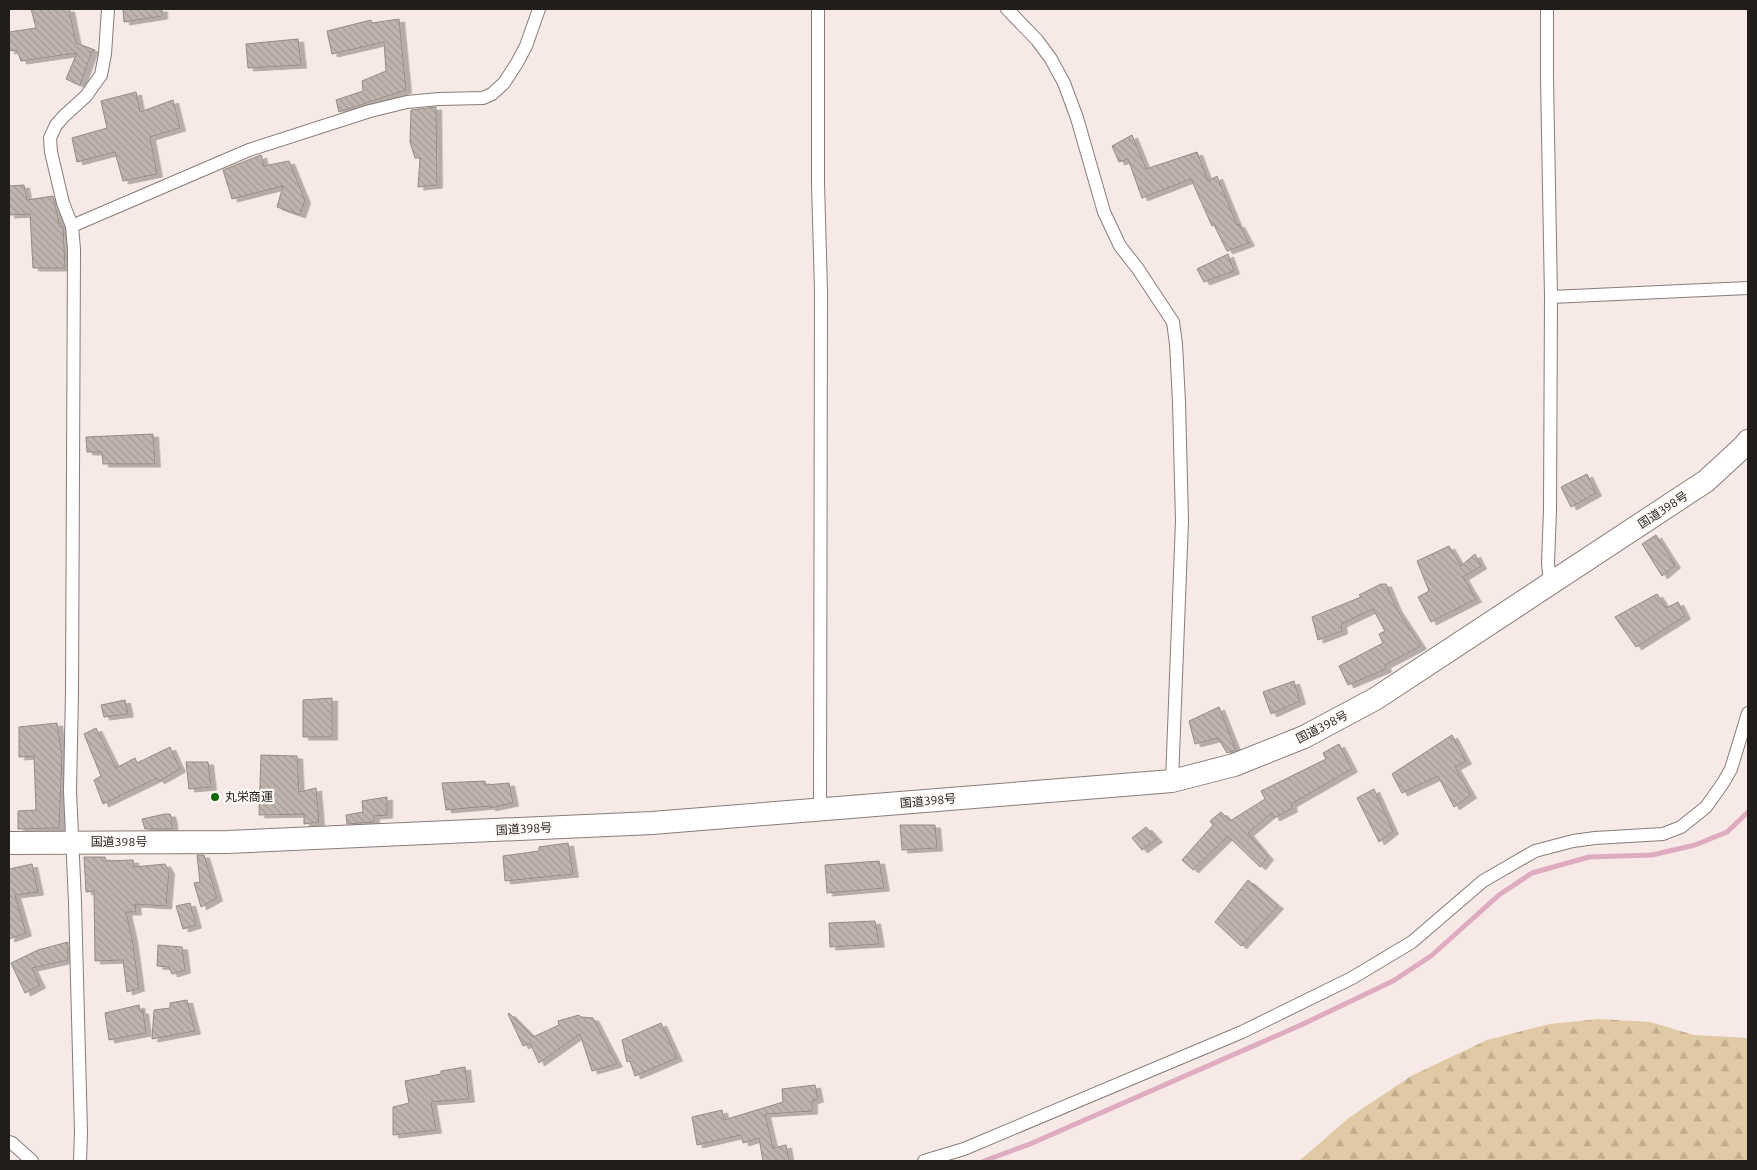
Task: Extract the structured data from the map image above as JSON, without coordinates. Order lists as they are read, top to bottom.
{
  "streets": {
    "highway": ["国道398号"]
  },
  "places": ["丸栄商運"]
}
